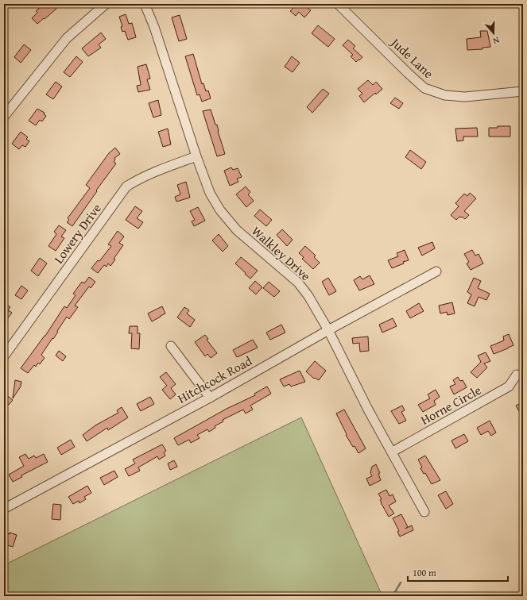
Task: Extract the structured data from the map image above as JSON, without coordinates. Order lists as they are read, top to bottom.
{
  "streets": {
    "street": [
      "Jude Lane",
      "Lowery Drive",
      "Walkley Drive",
      "Hitchcock Road",
      "Horne Circle"
    ]
  },
  "crossings": [
    ["Lowery Drive", "Walkley Drive"],
    ["Walkley Drive", "Hitchcock Road"],
    ["Walkley Drive", "Horne Circle"]
  ],
  "scale_bar": "100 m",
  "north": "bottom"
}
